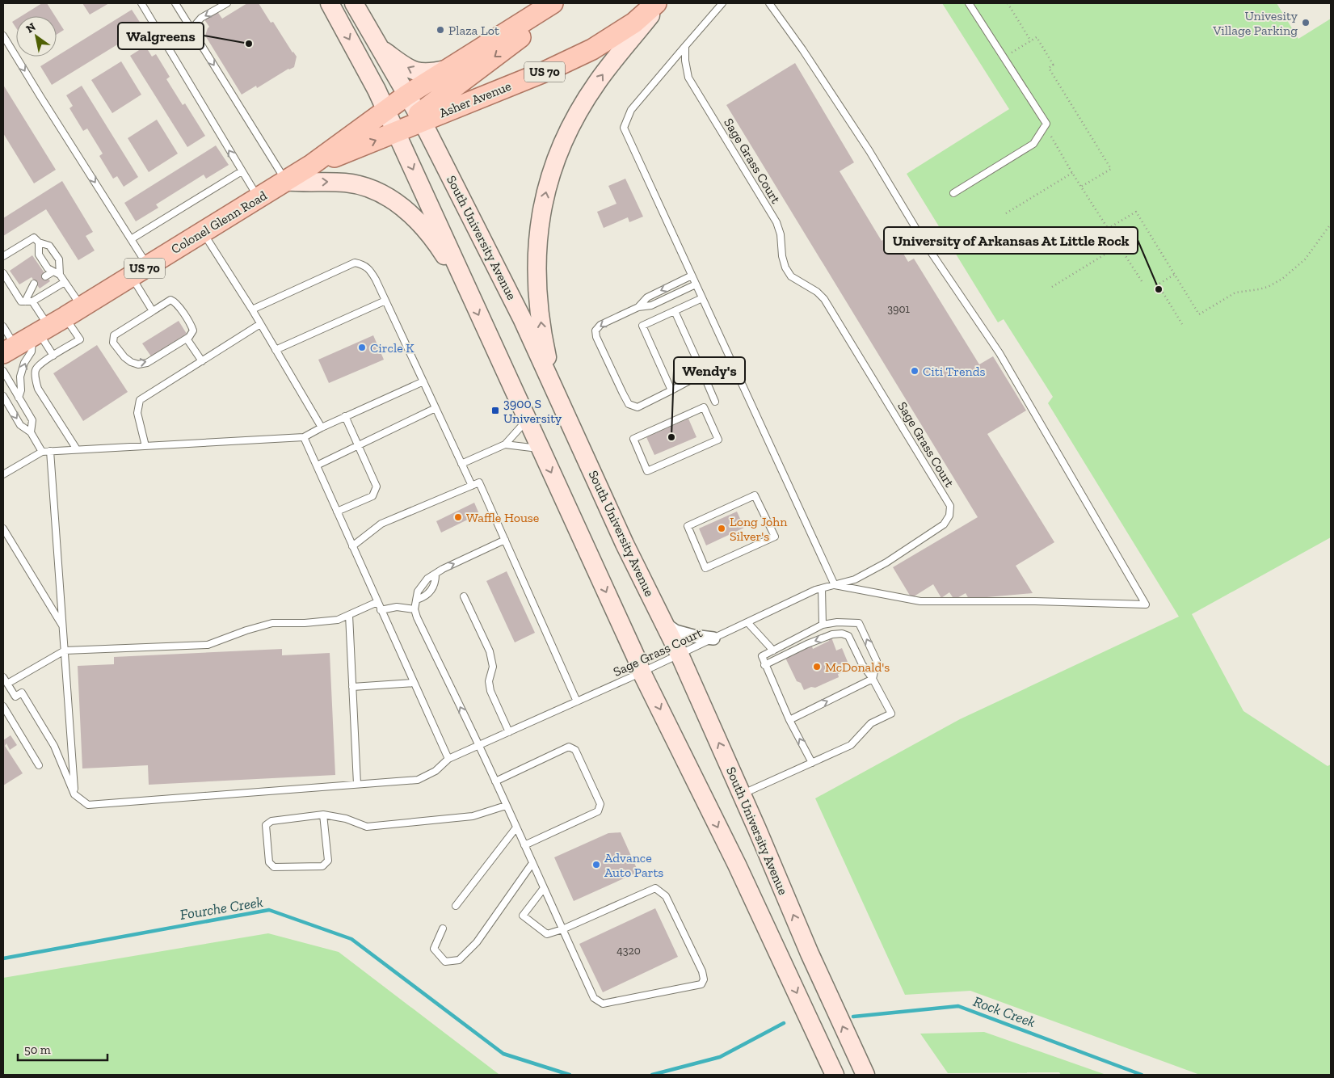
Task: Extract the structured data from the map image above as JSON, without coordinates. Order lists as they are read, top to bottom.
{
  "streets": {
    "main road": [
      "US 70",
      "Asher Avenue",
      "Colonel Glenn Road",
      "South University Avenue"
    ],
    "lane": ["Sage Grass Court"]
  },
  "crossings": [
    ["US 70", "Colonel Glenn Road"],
    ["US 70", "South University Avenue"],
    ["Asher Avenue", "Colonel Glenn Road"],
    ["Asher Avenue", "South University Avenue"],
    ["Sage Grass Court", "South University Avenue"],
    ["Colonel Glenn Road", "South University Avenue"]
  ],
  "water": ["Fourche Creek", "Rock Creek"],
  "places": {
    "other": [
      "Univesity Village Parking",
      "Plaza Lot",
      "Walgreens",
      "University of Arkansas At Little Rock",
      "Circle K",
      "Citi Trends",
      "Wendy's",
      "Waffle House",
      "Long John Silver's",
      "McDonald's",
      "Advance Auto Parts"
    ],
    "transit": ["3900 S University"]
  },
  "house_numbers": ["3901", "4320"],
  "scale_bar": "50 m",
  "north": "top left"
}
